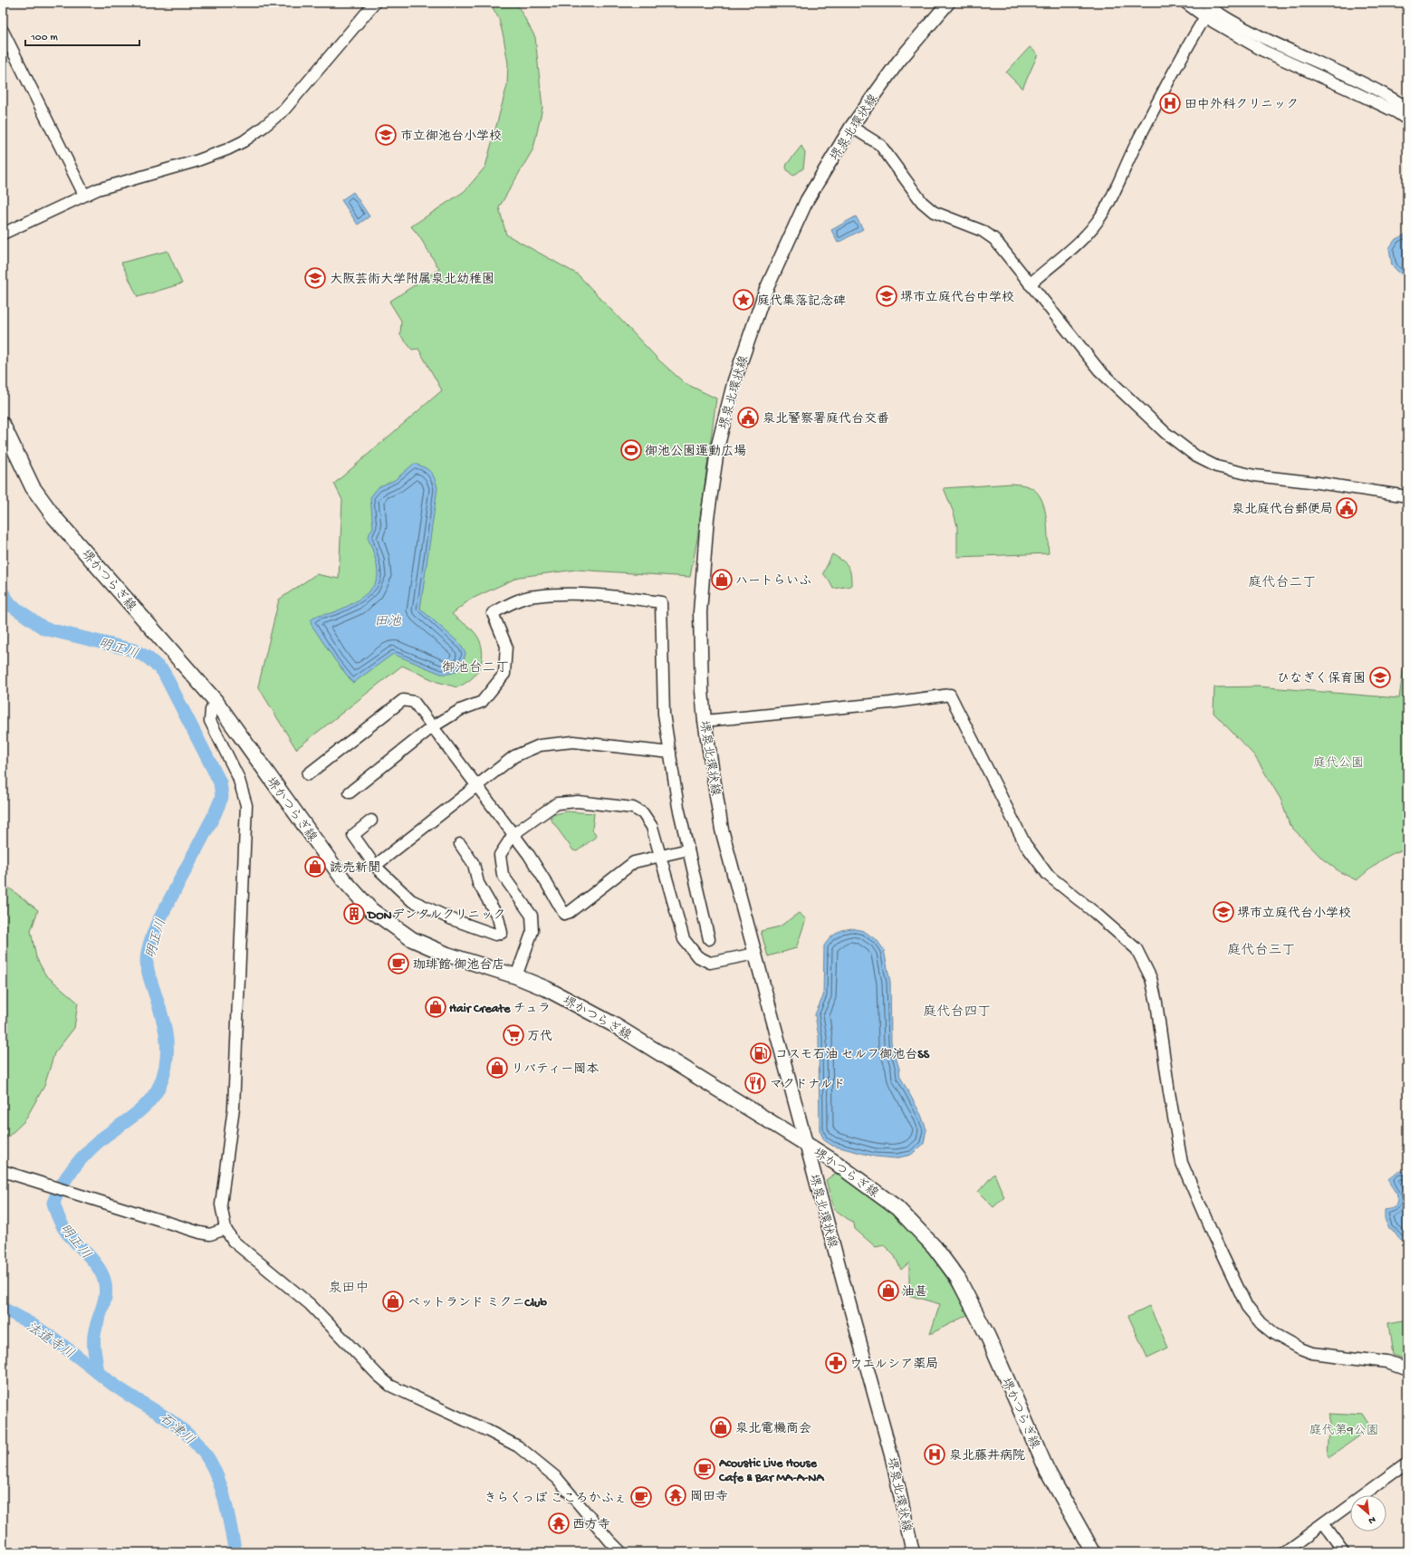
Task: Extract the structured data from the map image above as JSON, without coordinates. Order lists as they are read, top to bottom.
{
  "streets": {
    "main road": ["堺泉北環状線", "堺かつらぎ線"]
  },
  "crossings": [
    ["堺泉北環状線", "堺かつらぎ線"]
  ],
  "districts": [
    "庭代台二丁",
    "御池台二丁",
    "庭代台三丁",
    "庭代台四丁",
    "泉田中"
  ],
  "water": [
    "田池",
    "明正川",
    "法道寺川",
    "石津川"
  ],
  "parks": ["庭代公園", "庭代第9公園"],
  "places": {
    "hospital": ["田中外科クリニック", "泉北藤井病院"],
    "school or university": [
      "市立御池台小学校",
      "大阪芸術大学附属泉北幼稚園",
      "堺市立庭代台中学校",
      "ひなぎく保育園",
      "堺市立庭代台小学校"
    ],
    "place": ["庭代集落記念碑"],
    "public building": ["泉北警察署庭代台交番", "泉北庭代台郵便局"],
    "sports": ["御池公園運動広場"],
    "shop": [
      "ハートらいふ",
      "読売新聞",
      "Hair Create チュラ",
      "リバティー岡本",
      "油甚",
      "ペットランド ミクニClub",
      "泉北電機商会"
    ],
    "building": ["DONデンタルクリニック"],
    "cafe": ["珈琲館 御池台店", "Acoustic Live House Cafe & Bar MA-A-NA", "きらくっぽ こころかふぇ"],
    "supermarket": ["万代"],
    "fuel station": ["コスモ石油 セルフ御池台SS"],
    "restaurant": ["マクドナルド"],
    "pharmacy": ["ウエルシア薬局"],
    "temple": ["岡田寺", "西方寺"]
  },
  "scale_bar": "100 m",
  "north": "bottom right"
}
